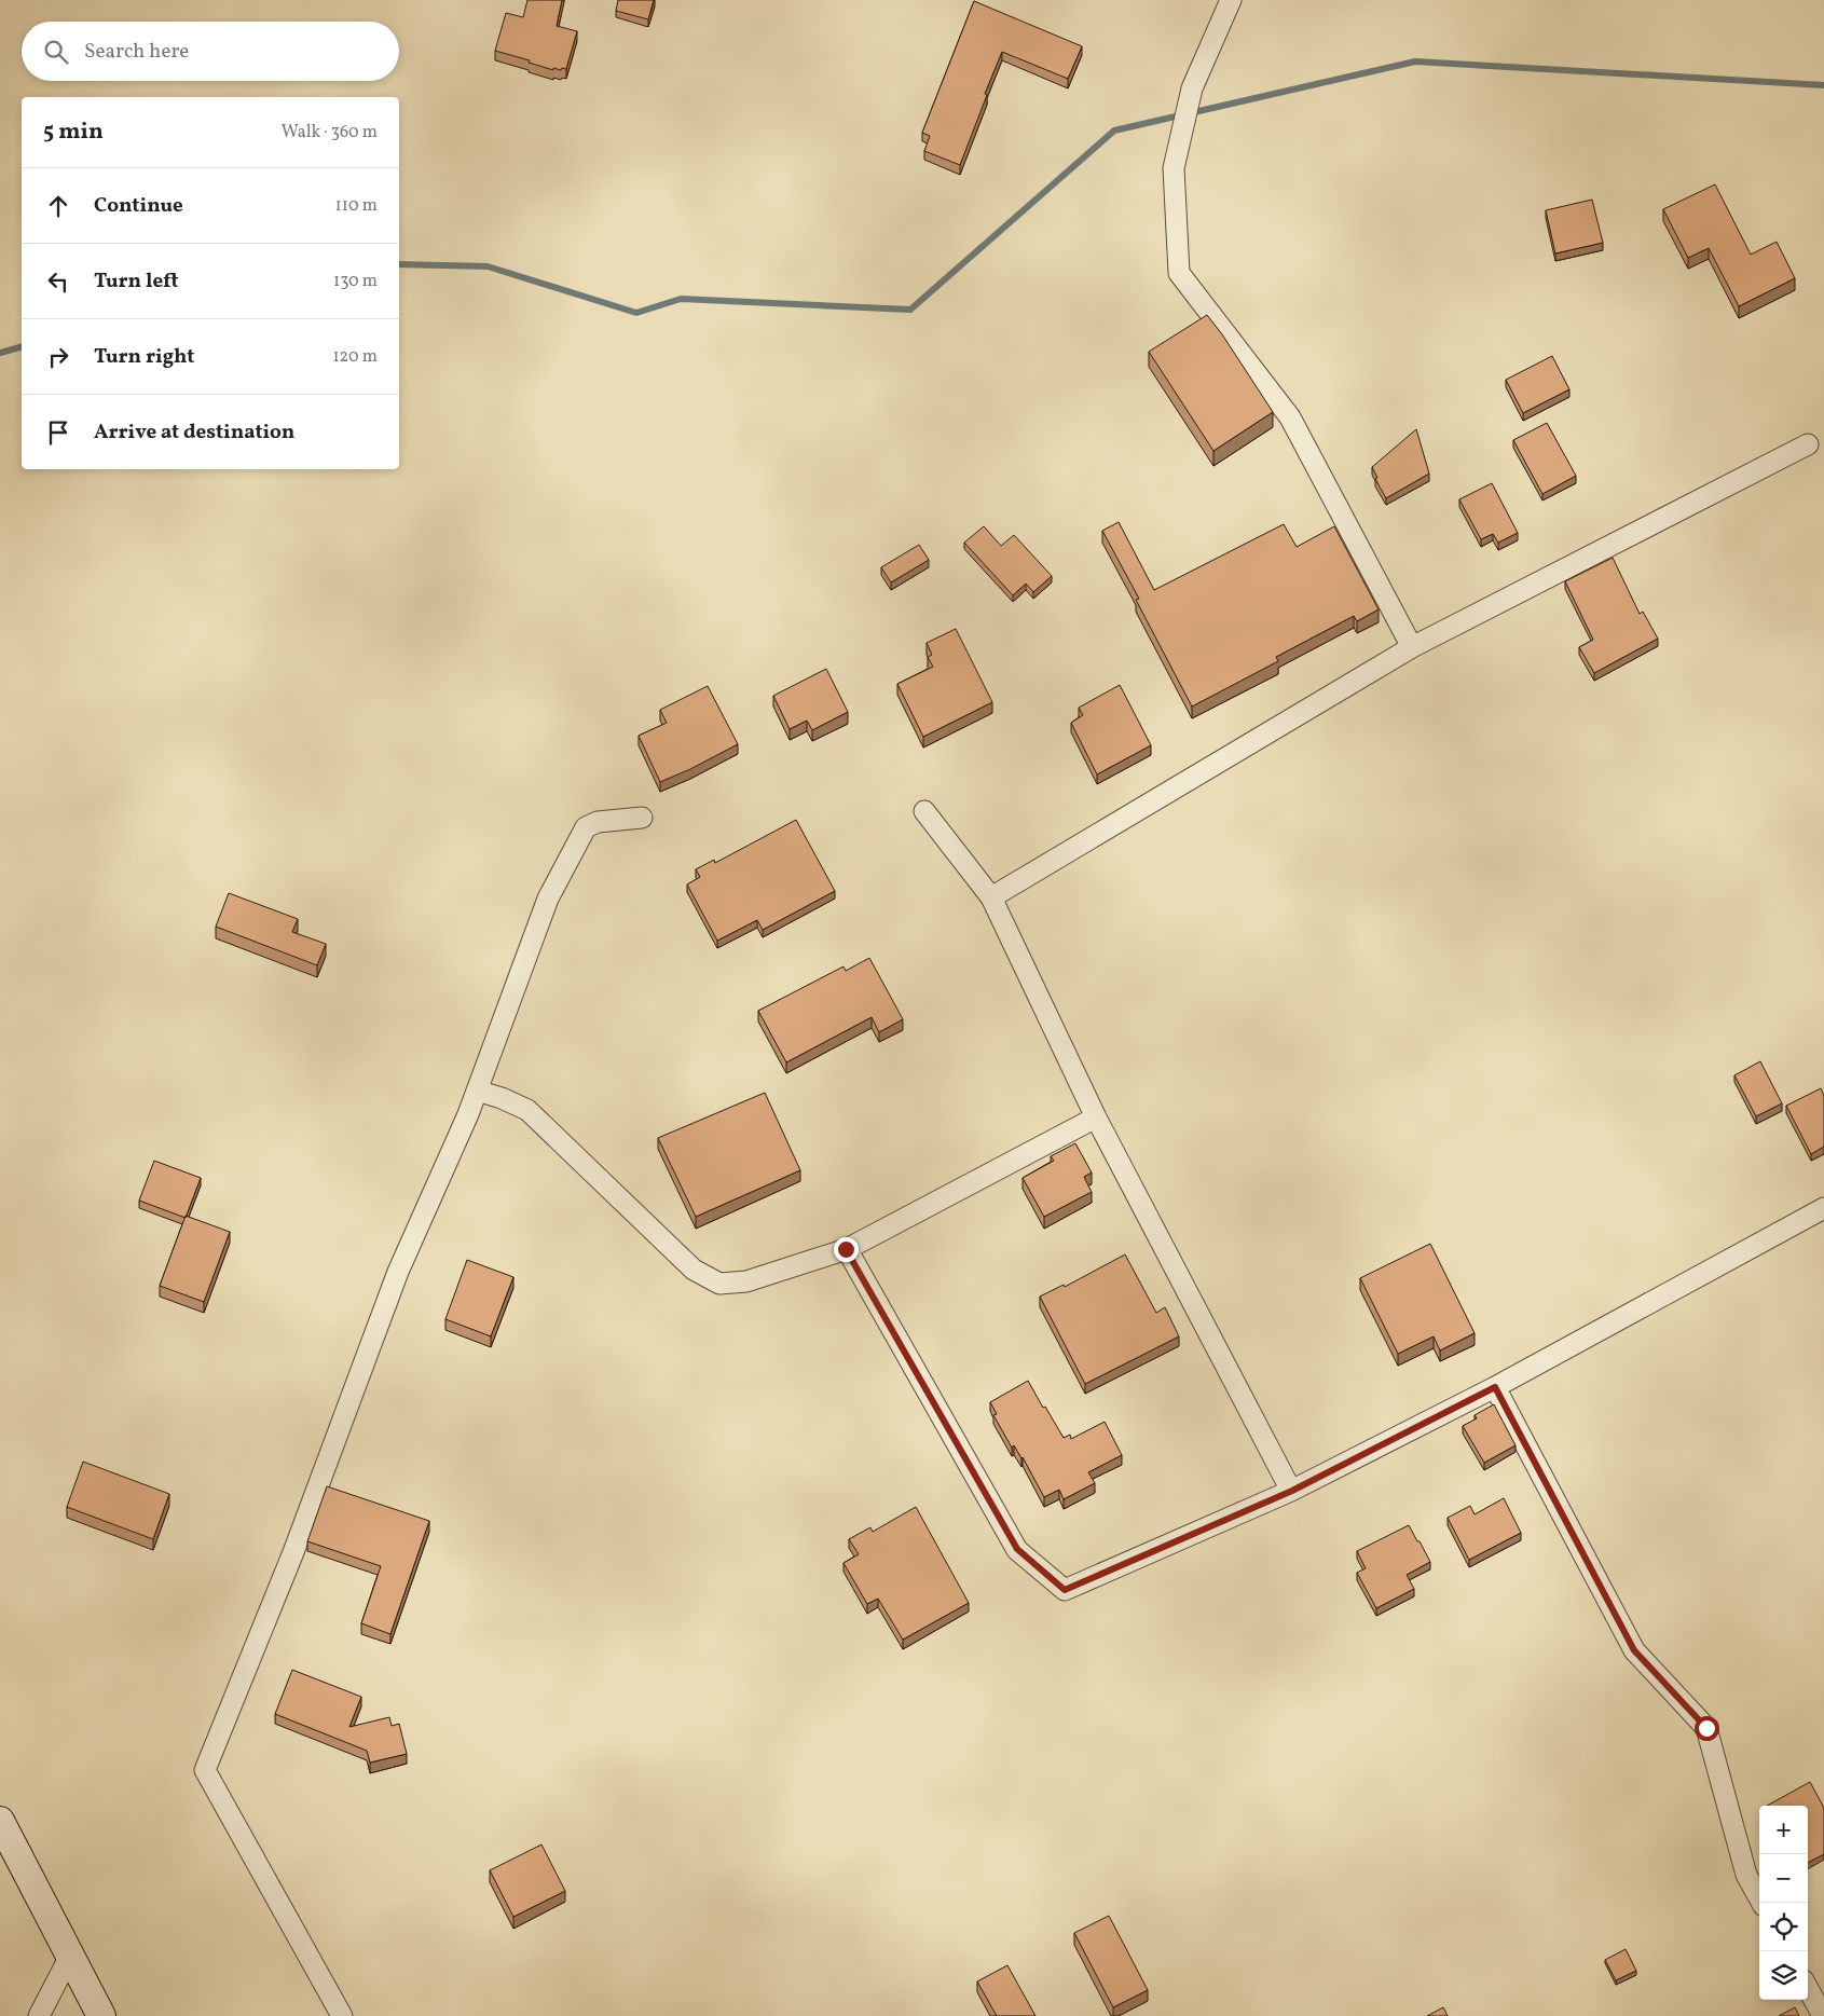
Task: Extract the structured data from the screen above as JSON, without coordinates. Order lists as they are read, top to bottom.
{
  "page": {
    "search": "Search here",
    "heading": ["5 min", "Walk · 360 m"],
    "list": [
      ["Continue", "110 m"],
      ["Turn left", "130 m"],
      ["Turn right", "120 m"],
      "Arrive at destination"
    ],
    "map_buttons": ["+", "−"]
  }
}
